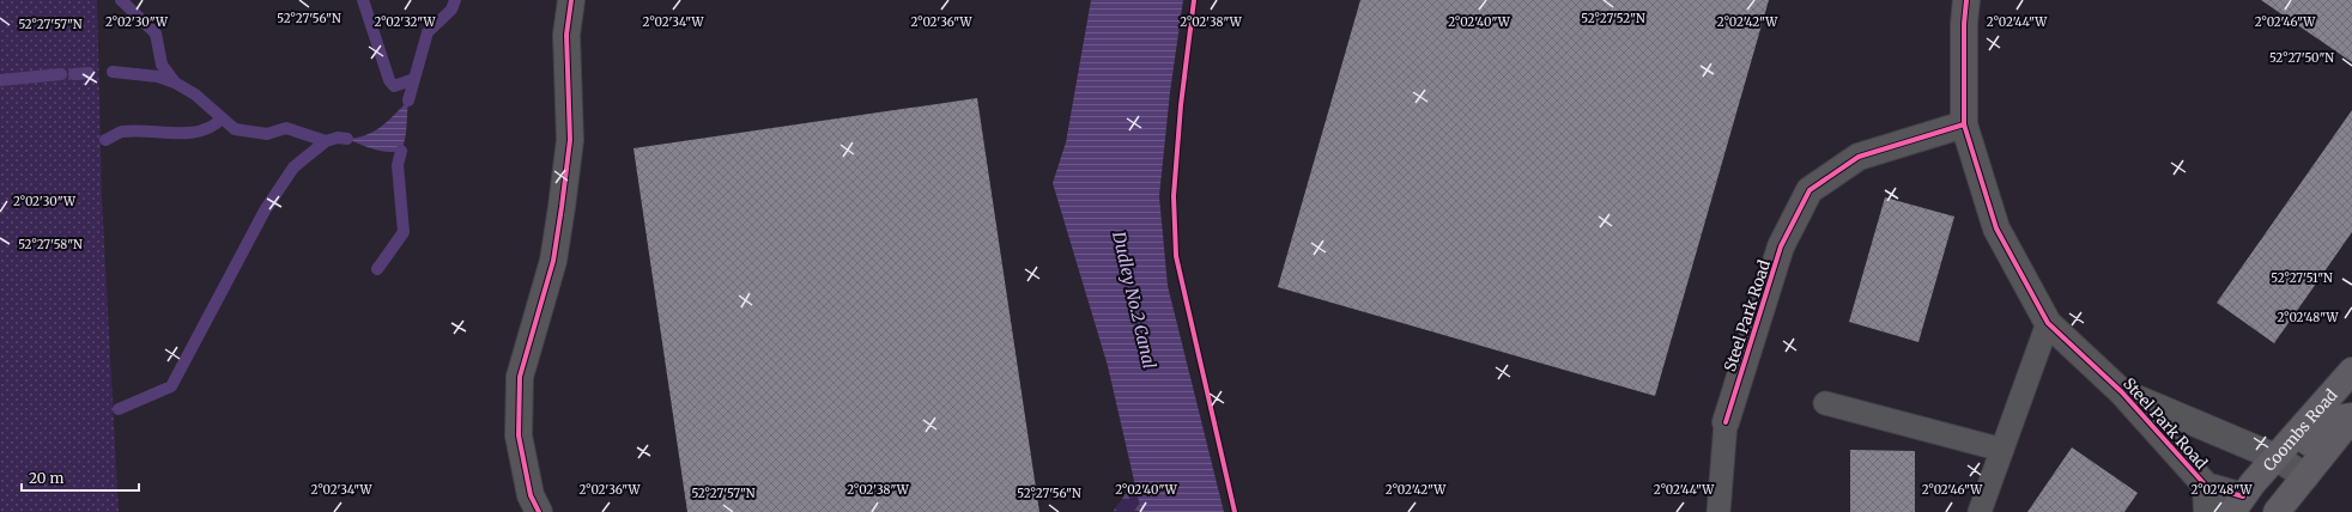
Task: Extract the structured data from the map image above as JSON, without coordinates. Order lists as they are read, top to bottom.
{
  "streets": {
    "main road": ["Coombs Road"],
    "street": ["Steel Park Road"]
  },
  "crossings": [
    ["Steel Park Road", "Coombs Road"]
  ],
  "water": ["Dudley No.2 Canal"],
  "scale_bar": "20 m",
  "coordinates": [
    "52°27'56\"N",
    "52°27'52\"N",
    "2°02'42\"W",
    "2°02'46\"W",
    "2°02'30\"W",
    "2°02'32\"W",
    "2°02'34\"W",
    "2°02'36\"W",
    "2°02'38\"W",
    "2°02'40\"W",
    "2°02'44\"W",
    "52°27'57\"N",
    "52°27'50\"N",
    "52°27'58\"N",
    "52°27'51\"N",
    "2°02'48\"W"
  ]
}
